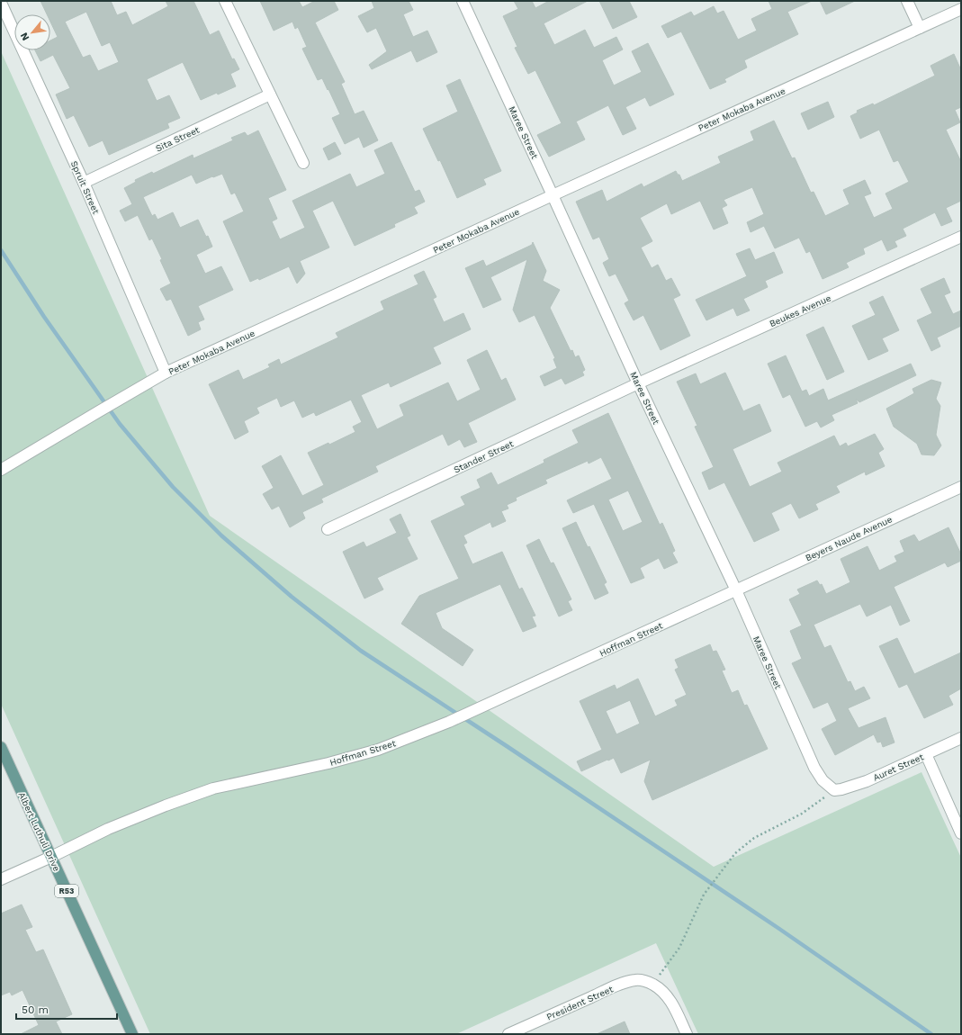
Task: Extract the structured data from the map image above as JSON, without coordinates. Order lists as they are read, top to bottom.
{
  "streets": {
    "main road": ["Albert Luthuli Drive", "R53"],
    "street": [
      "Peter Mokaba Avenue",
      "Maree Street",
      "Sita Street",
      "Spruit Street",
      "Beukes Avenue",
      "Stander Street",
      "Beyers Naude Avenue",
      "Hoffman Street",
      "Auret Street",
      "President Street"
    ]
  },
  "crossings": [
    ["Peter Mokaba Avenue", "Maree Street"],
    ["Peter Mokaba Avenue", "Spruit Street"],
    ["Maree Street", "Beukes Avenue"],
    ["Maree Street", "Stander Street"],
    ["Maree Street", "Beyers Naude Avenue"],
    ["Maree Street", "Hoffman Street"],
    ["Maree Street", "Auret Street"],
    ["Sita Street", "Spruit Street"],
    ["Beukes Avenue", "Stander Street"],
    ["Beyers Naude Avenue", "Hoffman Street"],
    ["Hoffman Street", "Albert Luthuli Drive"]
  ],
  "scale_bar": "50 m",
  "north": "bottom left"
}
